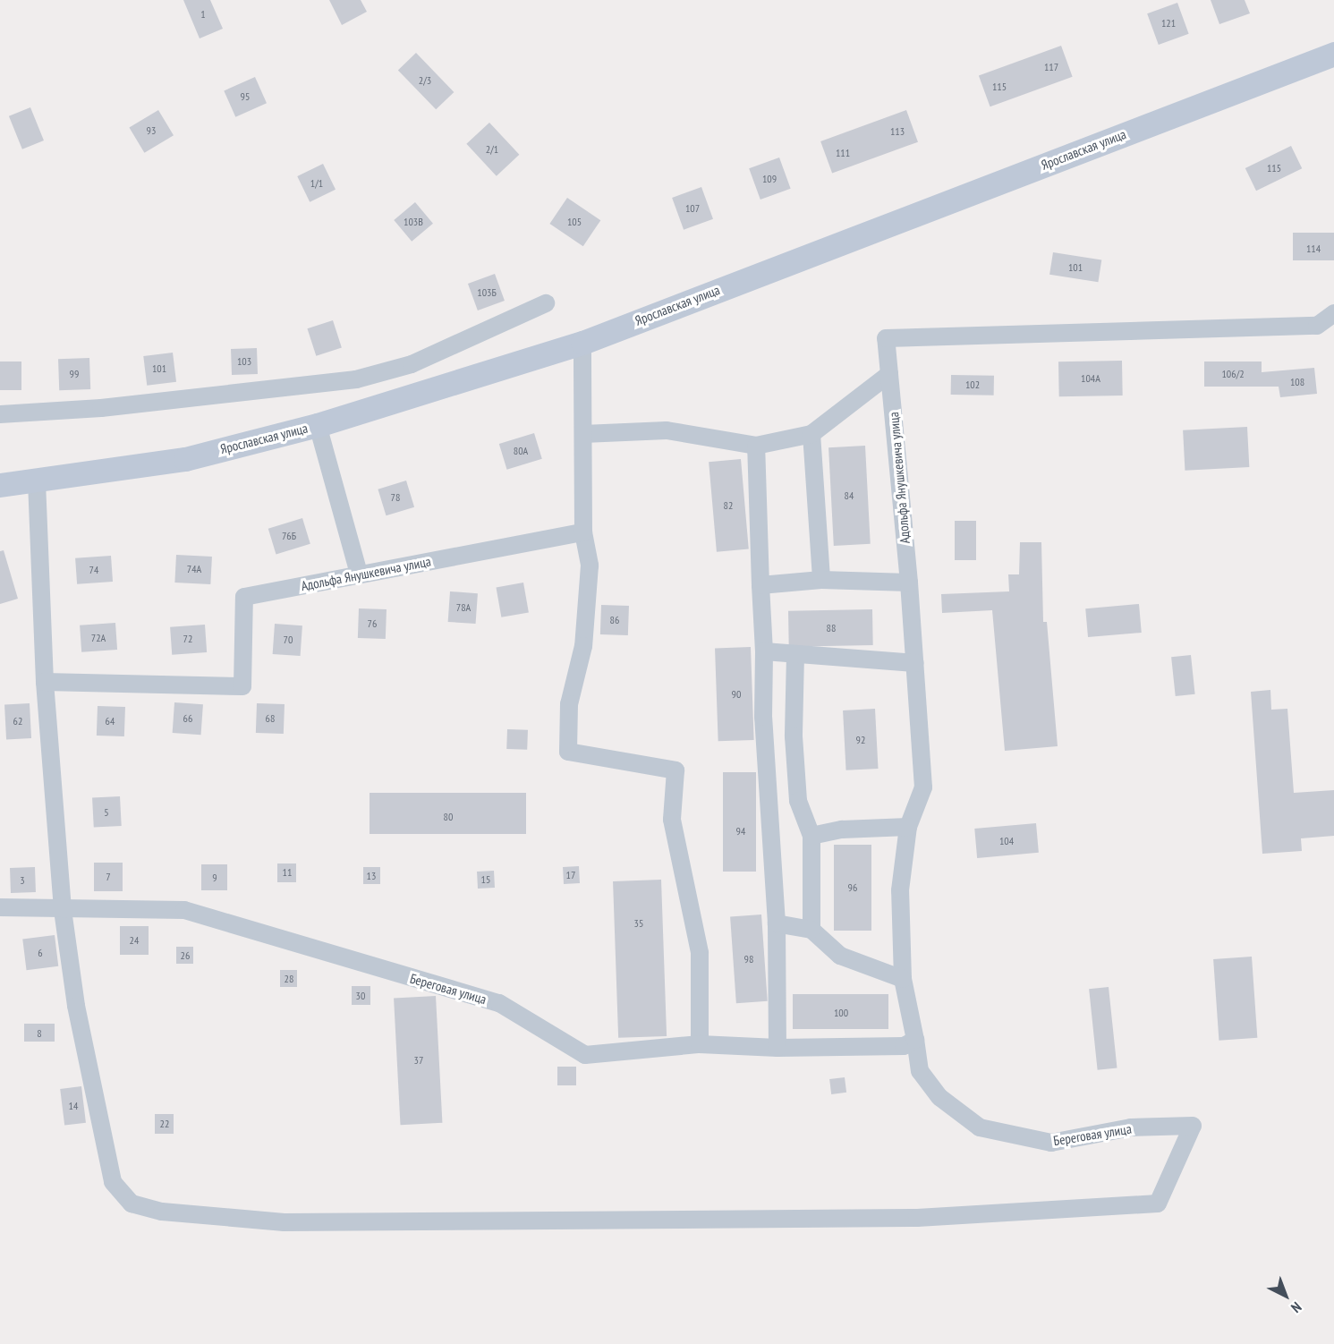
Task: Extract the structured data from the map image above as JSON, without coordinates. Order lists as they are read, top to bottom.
{
  "streets": {
    "main road": ["Ярославская улица"],
    "street": ["Адольфа Янушкевича улица", "Береговая улица"]
  },
  "crossings": [
    ["Адольфа Янушкевича улица", "Береговая улица"]
  ],
  "house_numbers": [
    "1",
    "121",
    "117",
    "2/3",
    "115",
    "95",
    "93",
    "113",
    "2/1",
    "111",
    "115",
    "109",
    "1/1",
    "107",
    "103В",
    "105",
    "114",
    "101",
    "103Б",
    "103",
    "101",
    "99",
    "106/2",
    "104А",
    "108",
    "102",
    "80А",
    "84",
    "78",
    "82",
    "76Б",
    "74А",
    "74",
    "78А",
    "86",
    "76",
    "88",
    "72А",
    "72",
    "70",
    "90",
    "66",
    "68",
    "62",
    "64",
    "92",
    "5",
    "80",
    "94",
    "104",
    "11",
    "17",
    "13",
    "7",
    "9",
    "15",
    "3",
    "96",
    "35",
    "24",
    "6",
    "26",
    "98",
    "28",
    "30",
    "100",
    "8",
    "37",
    "14",
    "22"
  ],
  "north": "bottom right"
}
